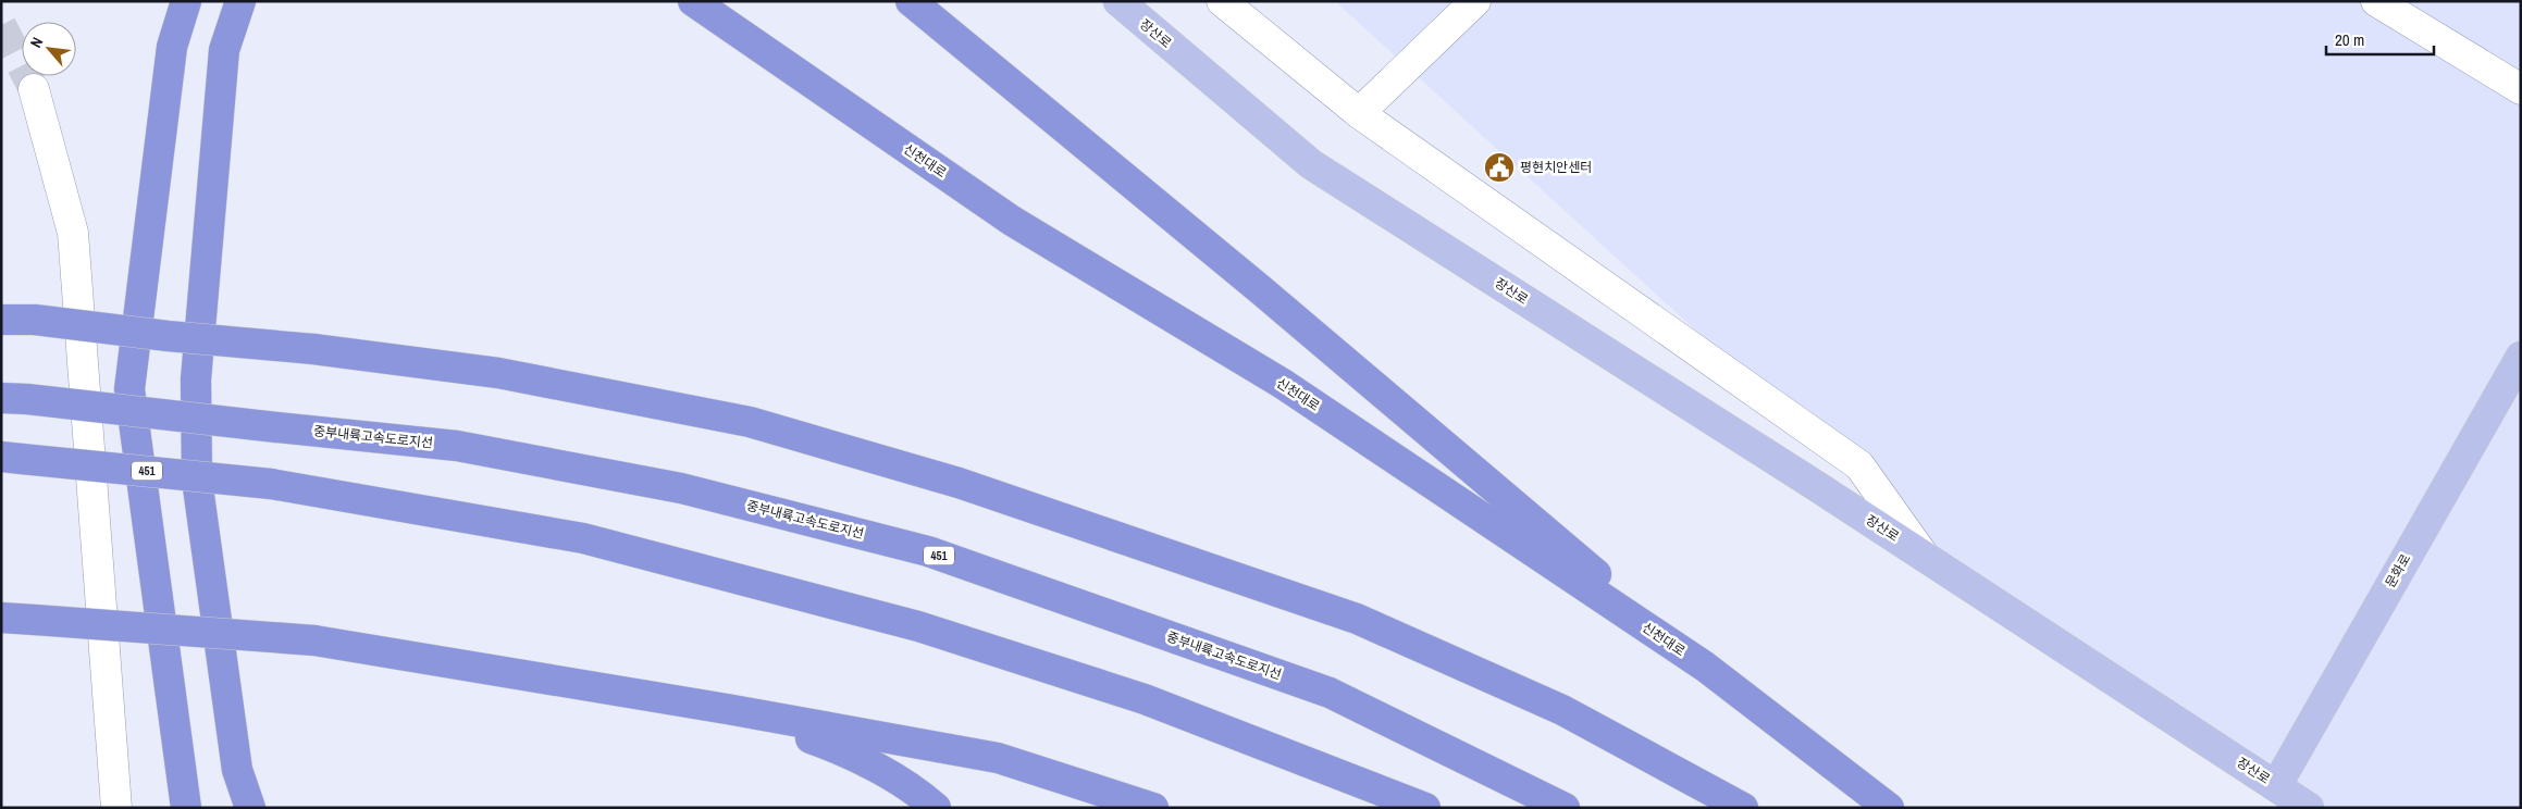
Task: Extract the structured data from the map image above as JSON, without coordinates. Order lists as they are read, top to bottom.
{
  "streets": {
    "highway": ["신천대로", "중부내륙고속도로지선", "451"],
    "main road": ["장산로", "문화로"]
  },
  "crossings": [
    ["장산로", "문화로"]
  ],
  "places": {
    "public building": ["평현치안센터"]
  },
  "scale_bar": "20 m",
  "north": "top left"
}
